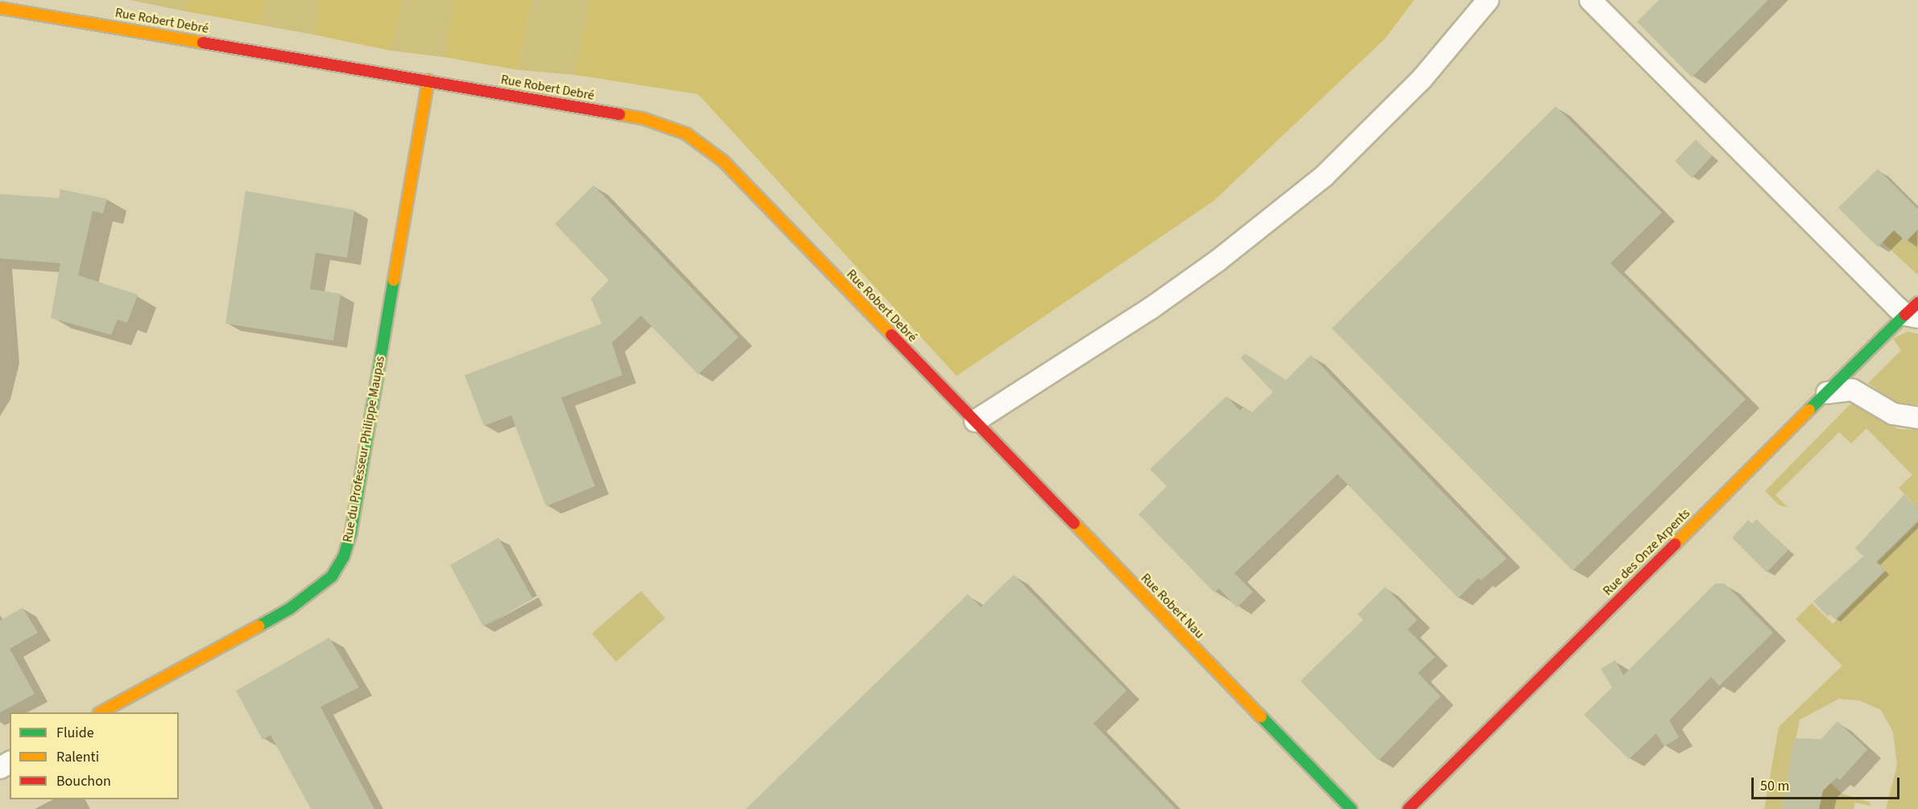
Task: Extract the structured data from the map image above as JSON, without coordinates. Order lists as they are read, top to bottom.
{
  "streets": {
    "street": [
      "Rue Robert Debré",
      "Rue du Professeur Philippe Maupas",
      "Rue des Onze Arpents",
      "Rue Robert Nau"
    ]
  },
  "crossings": [
    ["Rue Robert Debré", "Rue du Professeur Philippe Maupas"],
    ["Rue Robert Debré", "Rue Robert Nau"]
  ],
  "legend": ["Fluide", "Ralenti", "Bouchon"],
  "scale_bar": "50 m"
}
